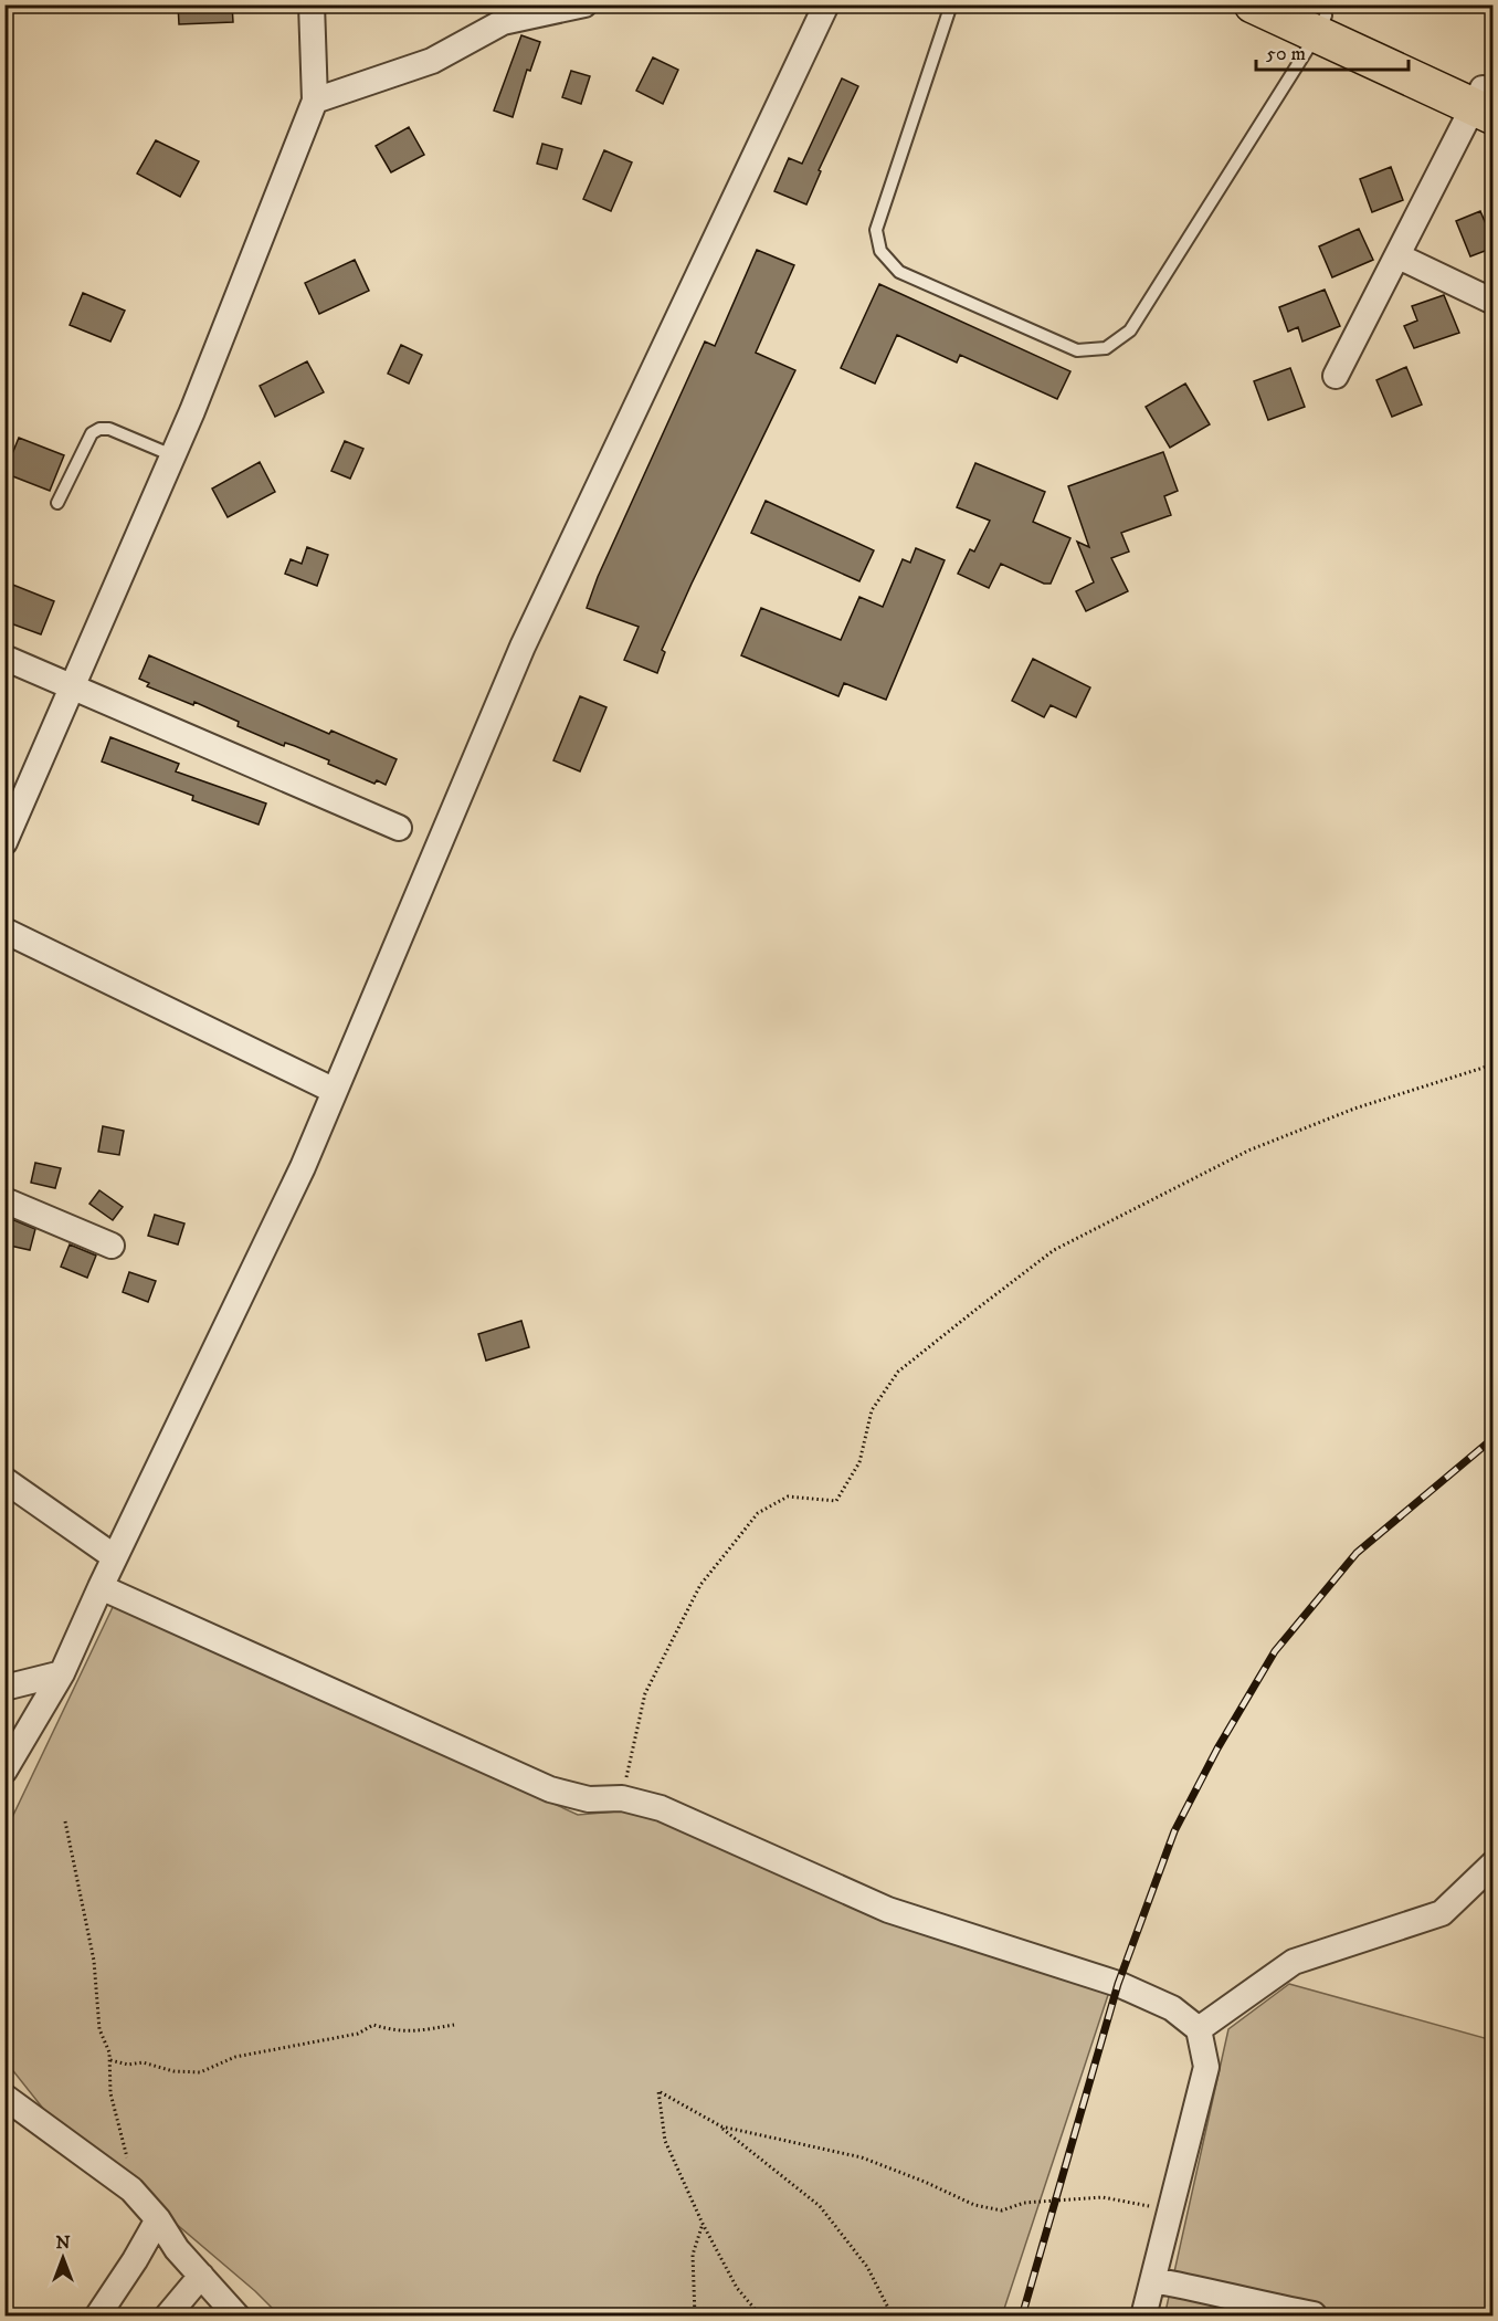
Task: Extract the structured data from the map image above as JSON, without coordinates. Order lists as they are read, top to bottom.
{
  "scale_bar": "50 m",
  "north": "top"
}
